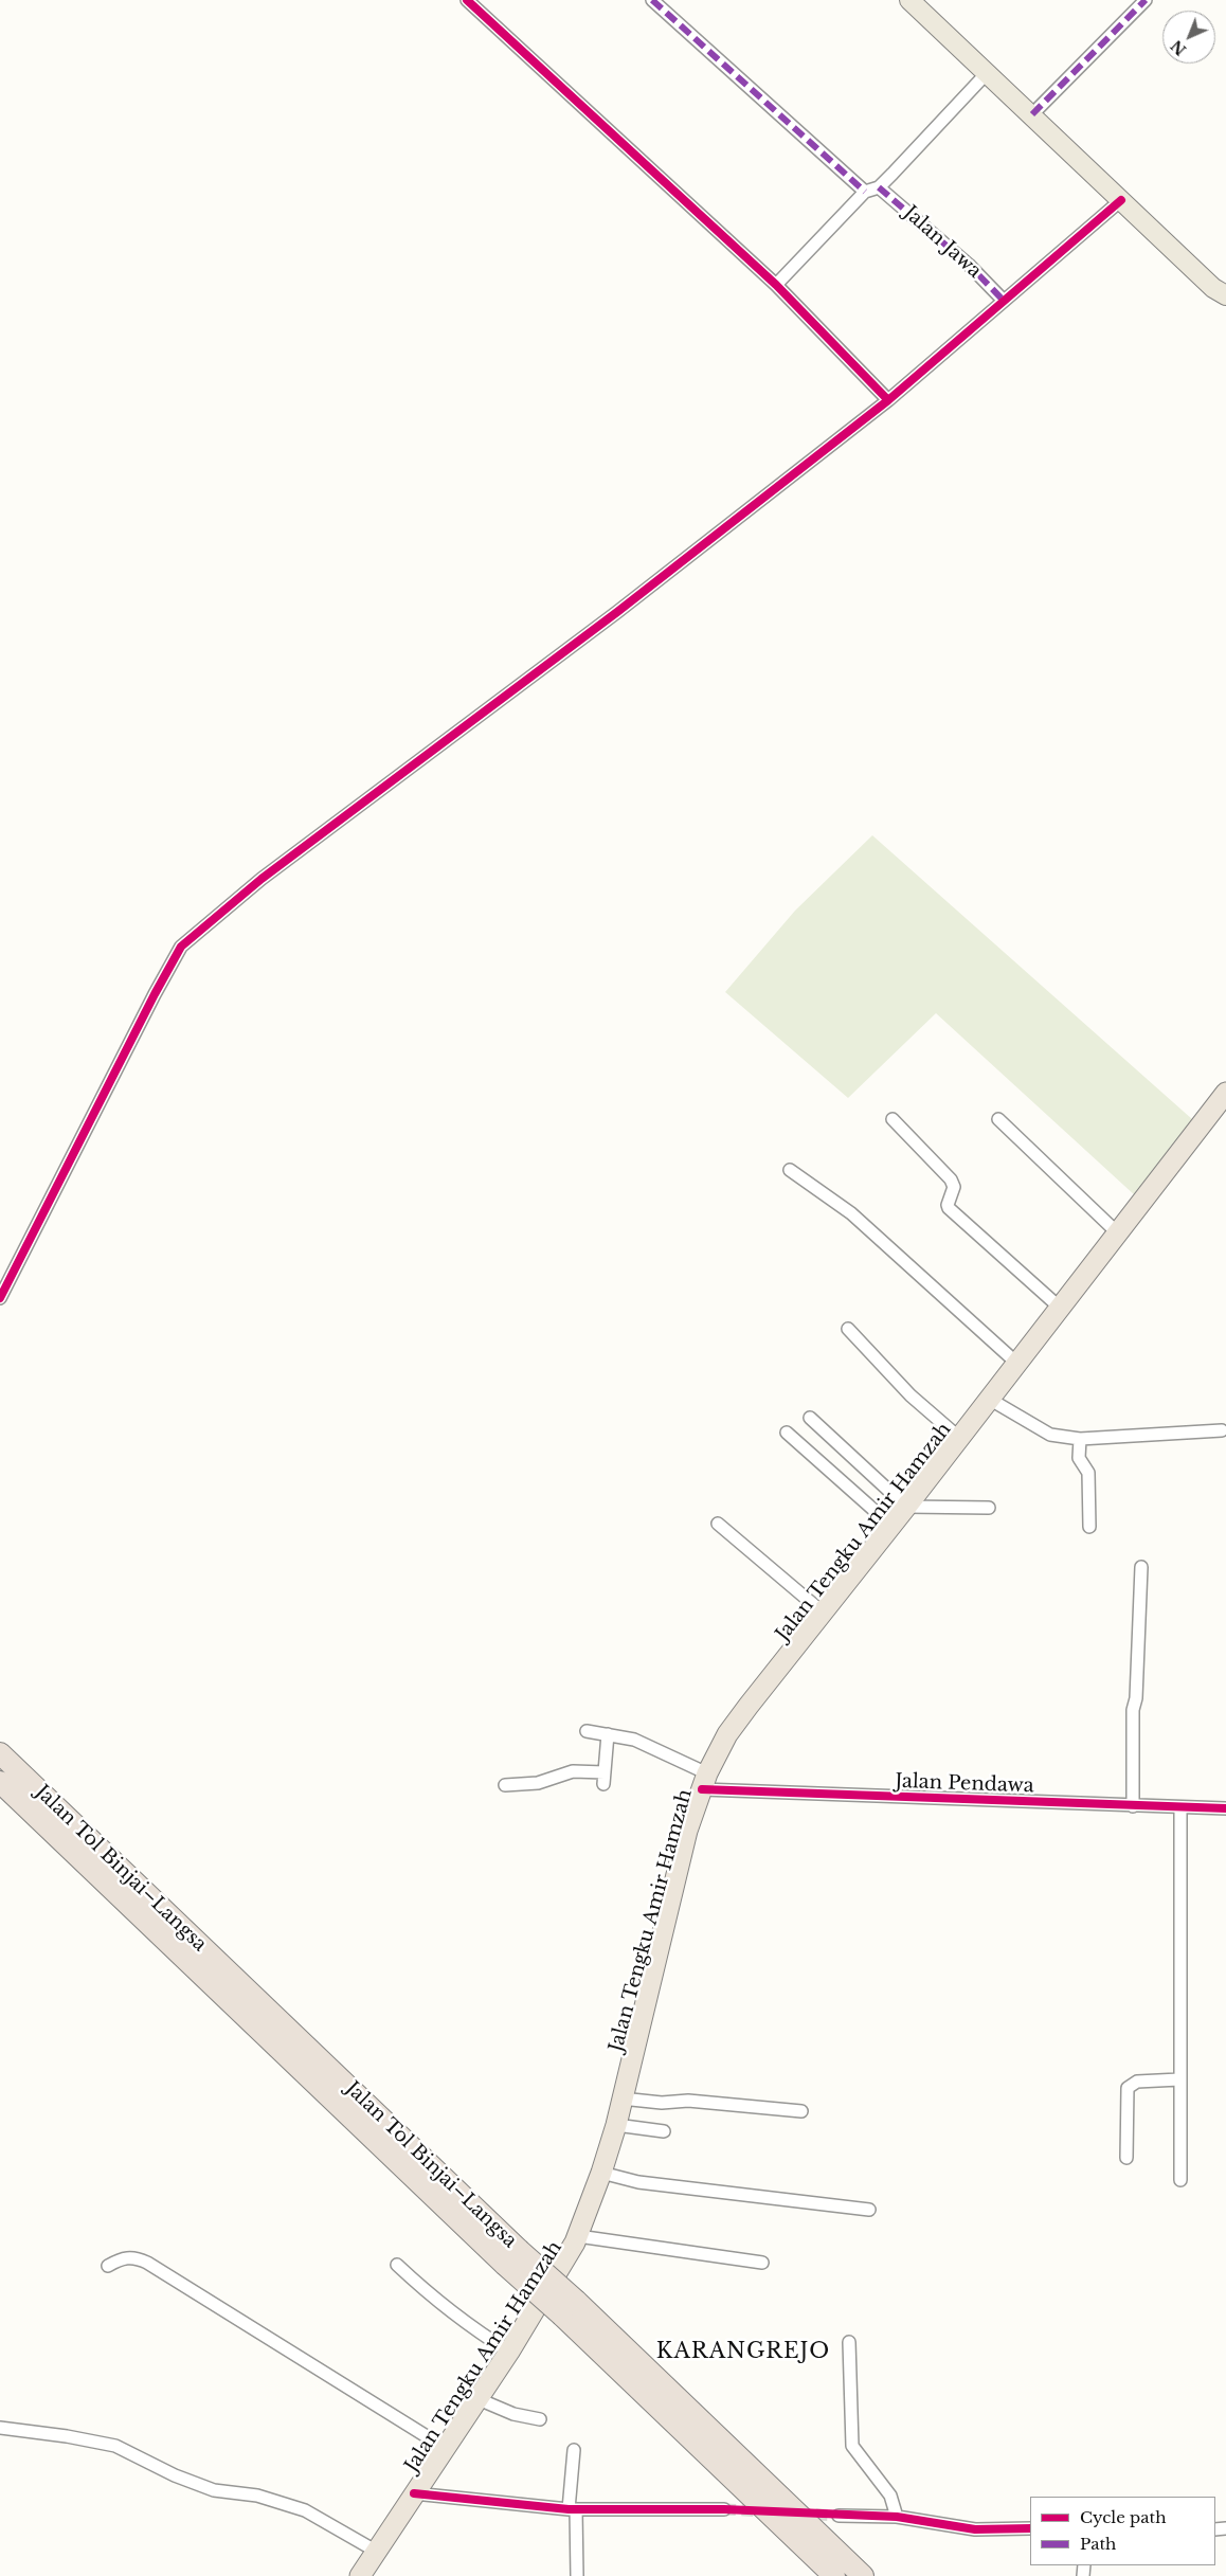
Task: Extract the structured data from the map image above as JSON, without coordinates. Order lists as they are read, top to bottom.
{
  "streets": {
    "highway": ["Jalan Tengku Amir Hamzah", "Jalan Tol Binjai–Langsa"],
    "street": ["Jalan Jawa", "Jalan Pendawa"]
  },
  "crossings": [
    ["Jalan Tengku Amir Hamzah", "Jalan Pendawa"]
  ],
  "districts": ["KARANGREJO"],
  "legend": ["Cycle path", "Path"],
  "north": "bottom left"
}
